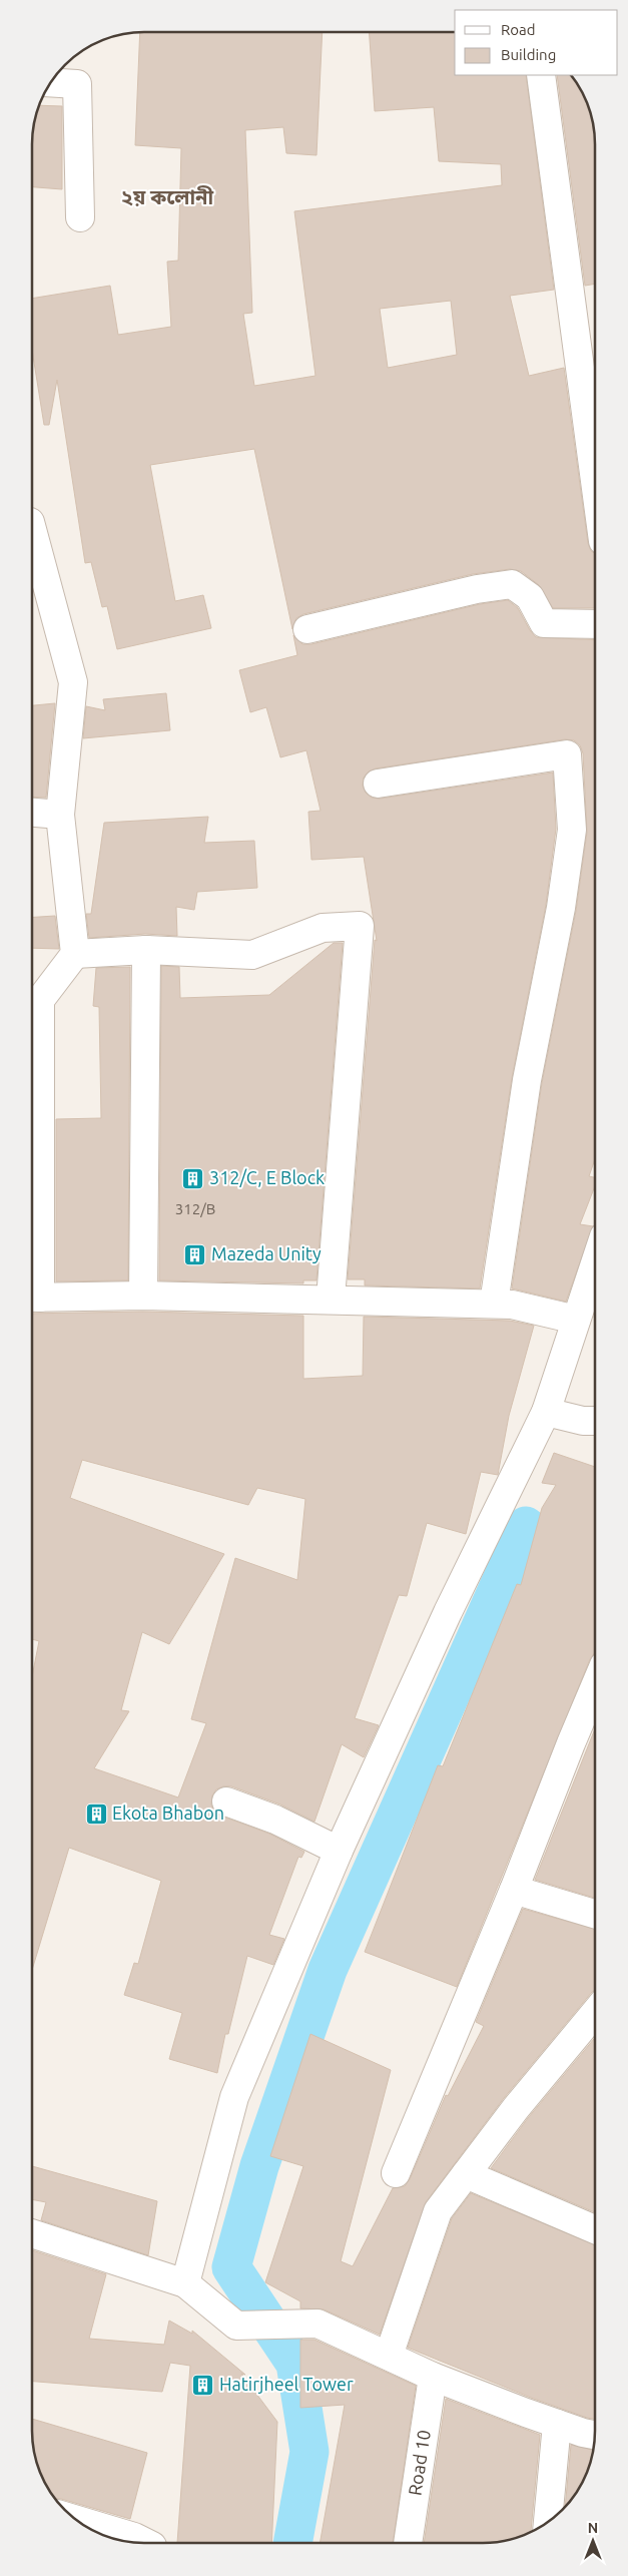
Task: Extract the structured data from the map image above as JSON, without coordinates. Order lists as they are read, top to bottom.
{
  "streets": {
    "street": ["Road 10"]
  },
  "districts": ["২য় কলোনী"],
  "places": {
    "building": [
      "312/C, E Block",
      "Mazeda Unity",
      "Ekota Bhabon",
      "Hatirjheel Tower"
    ]
  },
  "house_numbers": ["312/B"],
  "legend": ["Road", "Building"],
  "north": "top"
}
